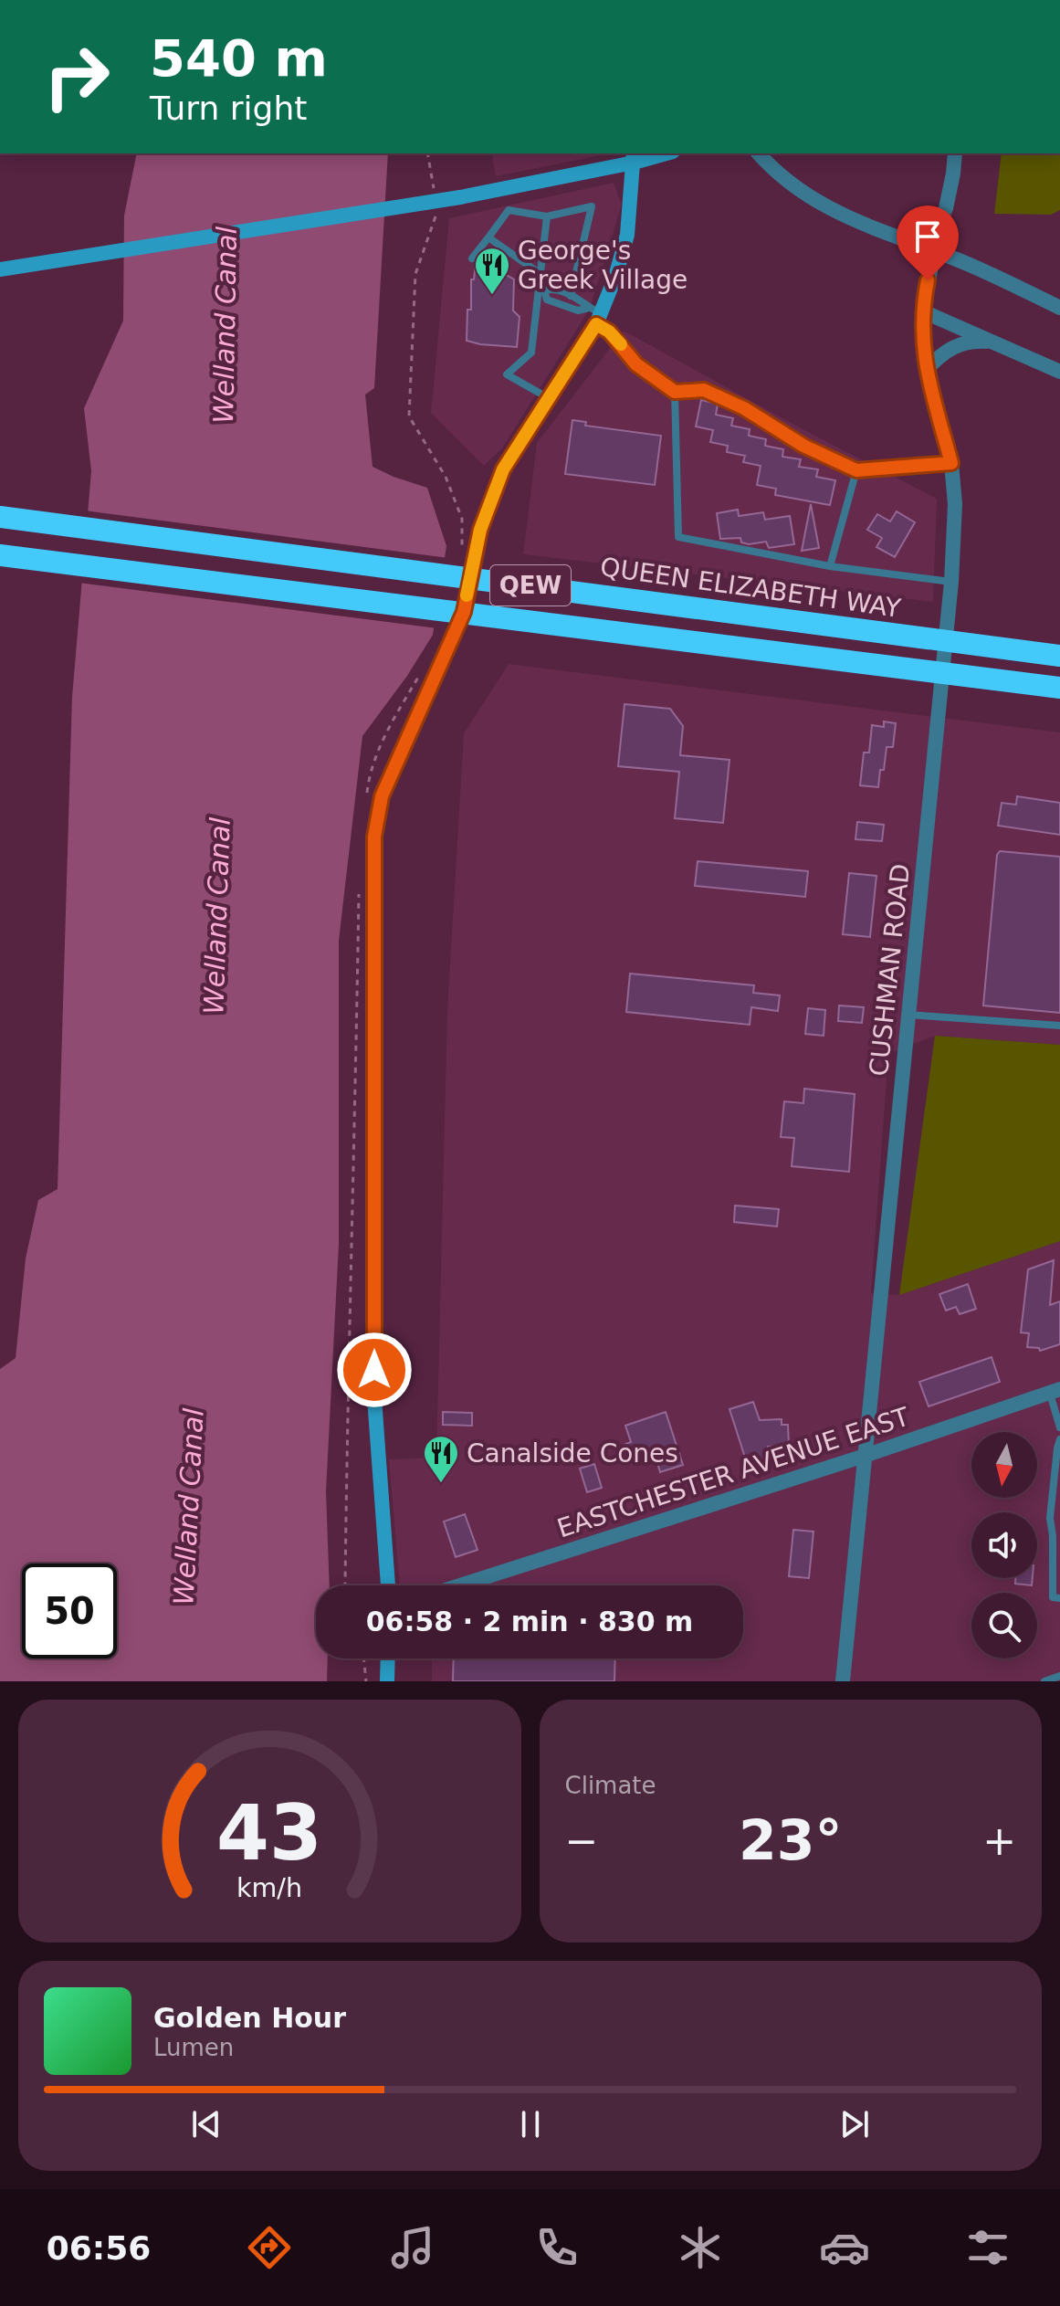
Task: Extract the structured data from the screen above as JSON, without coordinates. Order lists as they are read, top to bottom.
{
  "streets": {
    "highway": ["QEW", "QUEEN ELIZABETH WAY"],
    "street": ["CUSHMAN ROAD", "EASTCHESTER AVENUE EAST"]
  },
  "crossings": [
    ["CUSHMAN ROAD", "EASTCHESTER AVENUE EAST"]
  ],
  "water": ["Welland Canal"],
  "places": {
    "restaurant": ["George's Greek Village", "Canalside Cones"]
  },
  "north": "bottom",
  "page": {
    "turn": ["540 m", "Turn right"],
    "limit": "50",
    "trip": "06:58 · 2 min · 830 m",
    "tile": "Climate",
    "heat": ["−", "23°", "+"],
    "song": ["Golden Hour", "Lumen"],
    "tabs": "06:56",
    "gauge": ["43", "km/h"]
  }
}
